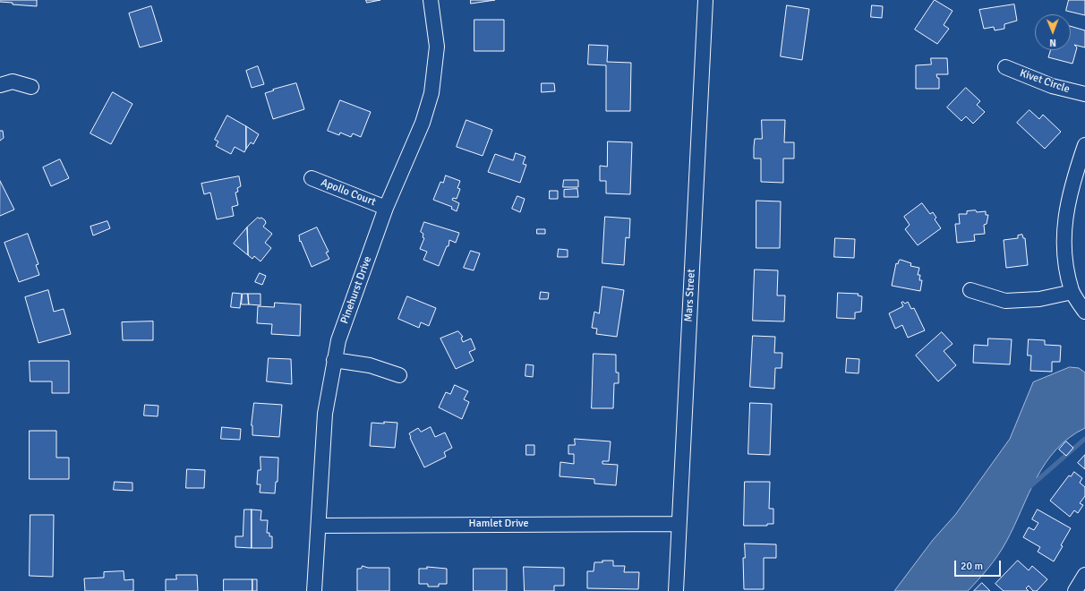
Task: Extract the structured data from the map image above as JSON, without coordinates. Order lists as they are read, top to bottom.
{
  "streets": {
    "street": [
      "Kivet Circle",
      "Apollo Court",
      "Pinehurst Drive",
      "Mars Street",
      "Hamlet Drive"
    ]
  },
  "crossings": [
    ["Apollo Court", "Pinehurst Drive"],
    ["Pinehurst Drive", "Hamlet Drive"],
    ["Mars Street", "Hamlet Drive"]
  ],
  "scale_bar": "20 m",
  "north": "bottom"
}
